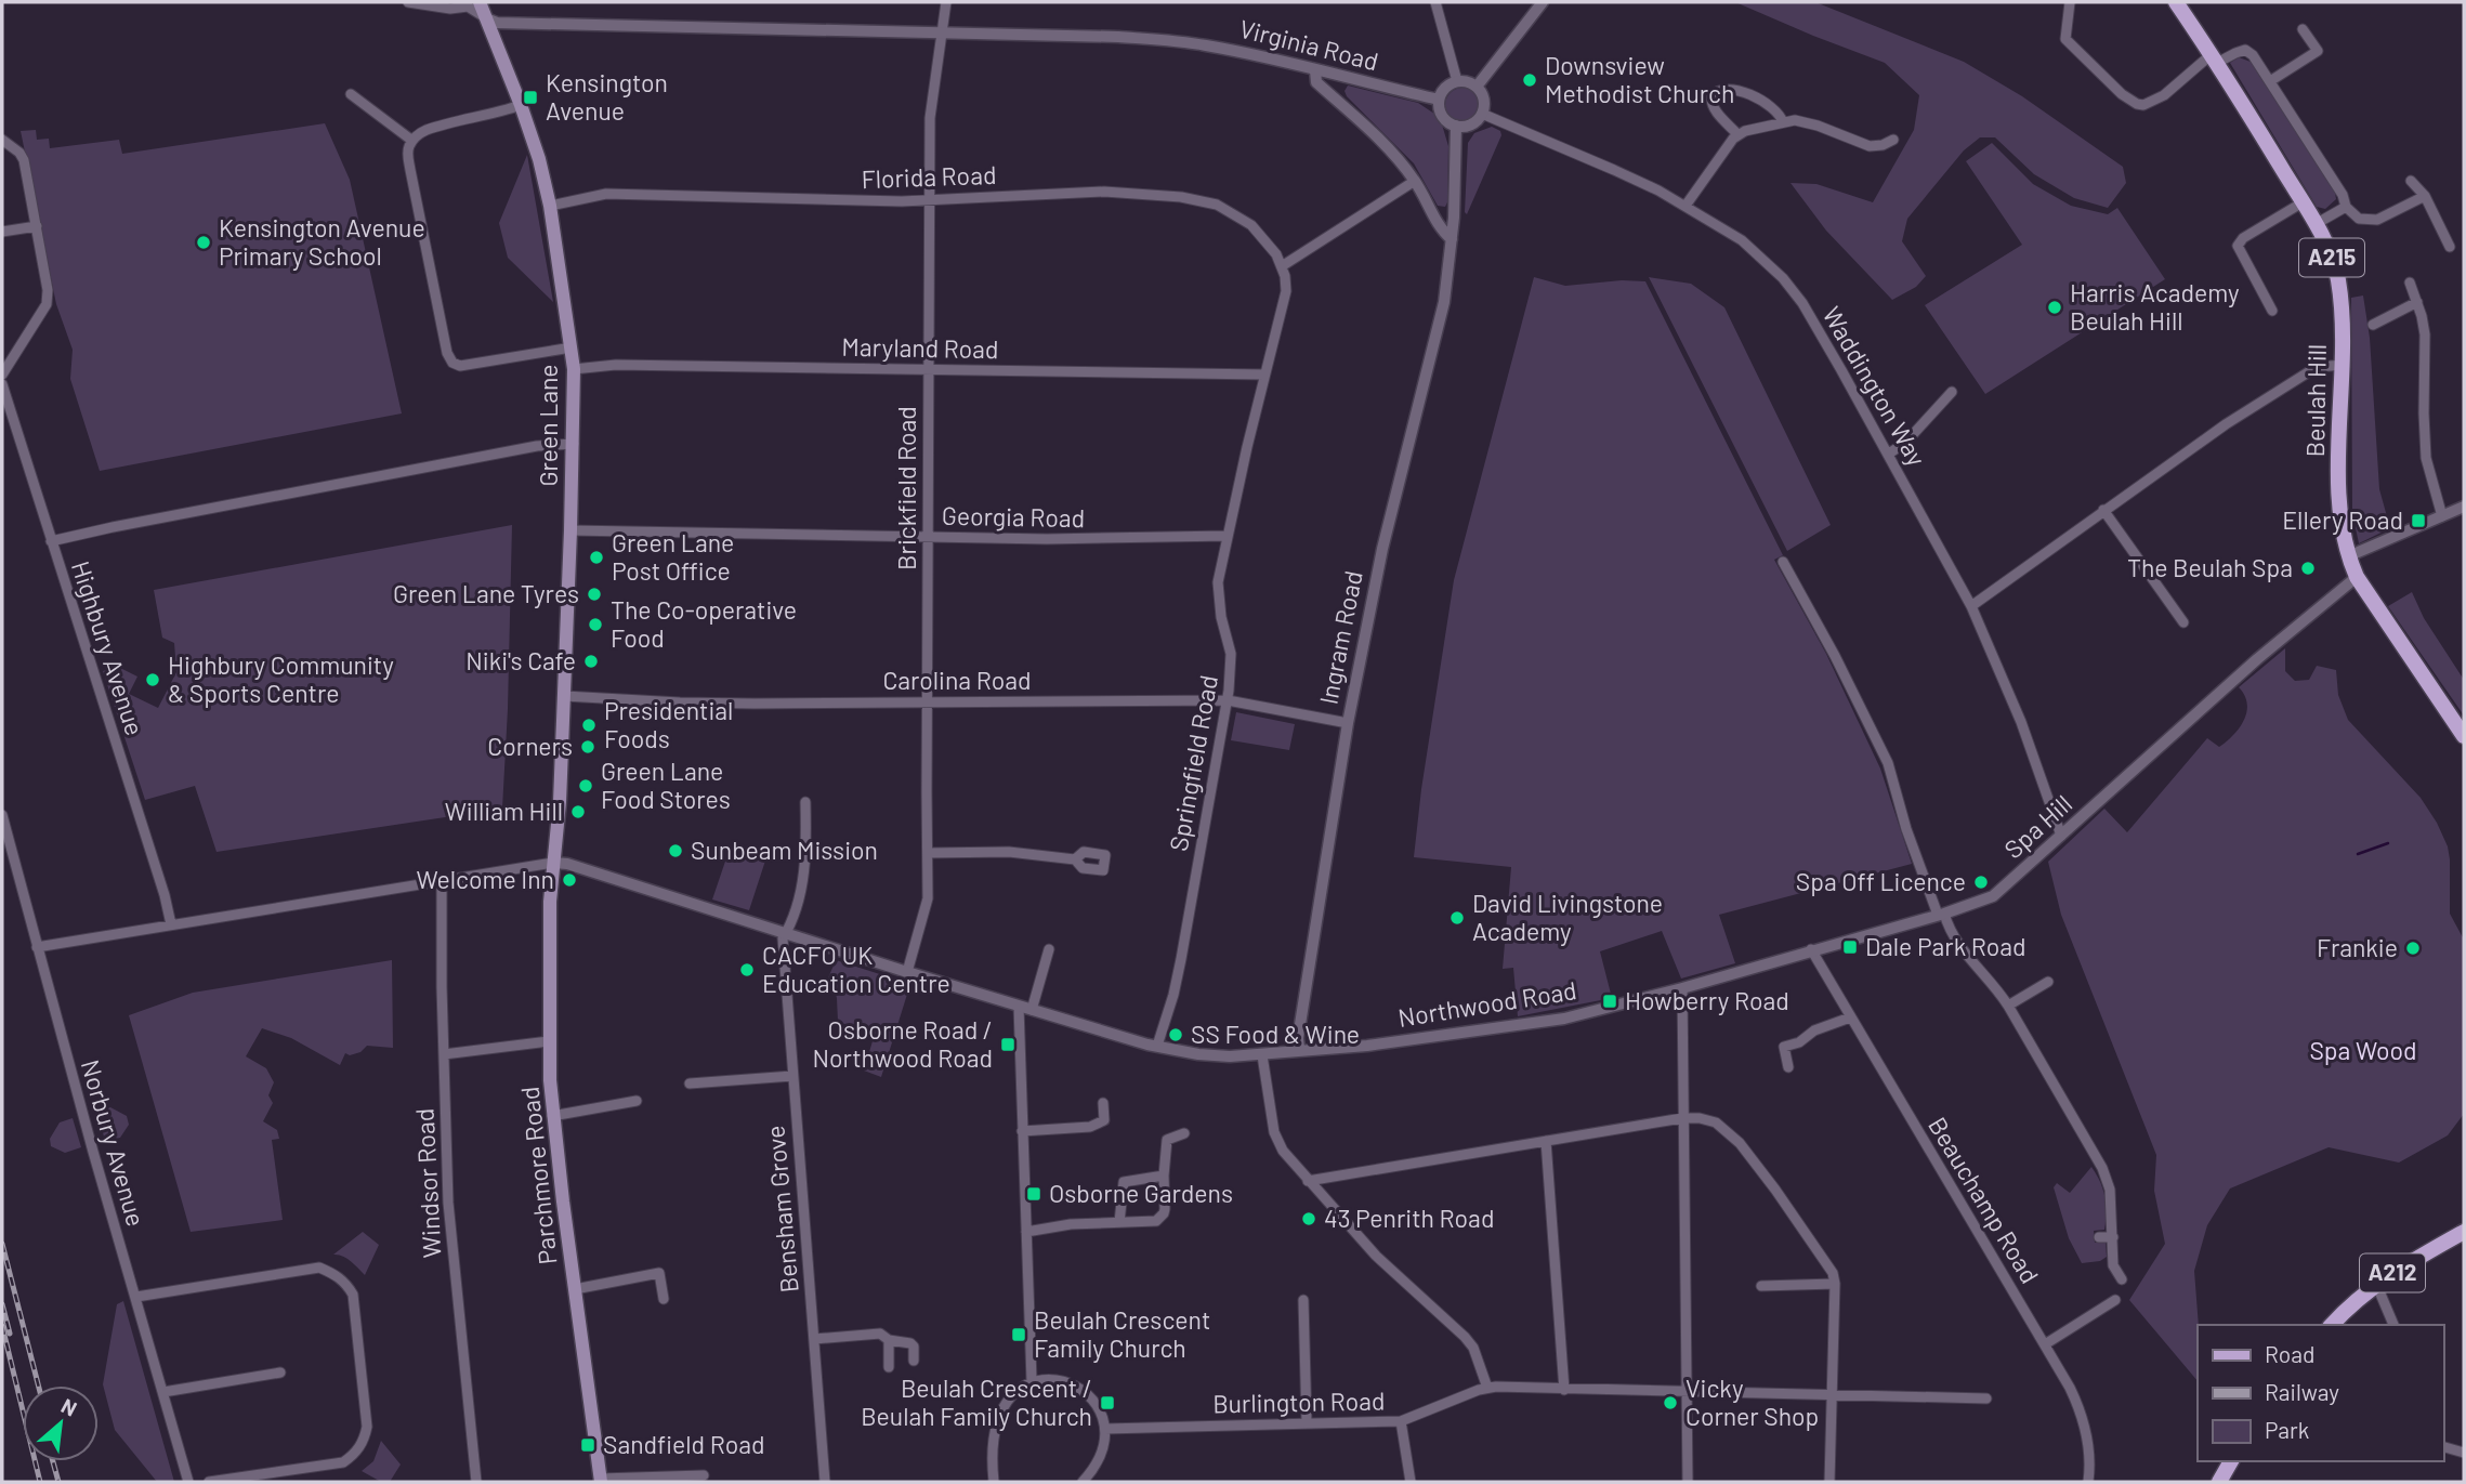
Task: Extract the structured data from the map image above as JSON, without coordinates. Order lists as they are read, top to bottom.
{
  "streets": {
    "main road": [
      "A215",
      "Beulah Hill",
      "Green Lane",
      "Parchmore Road",
      "A212"
    ],
    "street": [
      "Virginia Road",
      "Florida Road",
      "Maryland Road",
      "Waddington Way",
      "Brickfield Road",
      "Georgia Road",
      "Ingram Road",
      "Highbury Avenue",
      "Carolina Road",
      "Springfield Road",
      "Spa Hill",
      "Northwood Road",
      "Norbury Avenue",
      "Windsor Road",
      "Beauchamp Road",
      "Bensham Grove",
      "Burlington Road"
    ]
  },
  "crossings": [
    ["Virginia Road", "Waddington Way"],
    ["Virginia Road", "Green Lane"],
    ["Virginia Road", "Brickfield Road"],
    ["Virginia Road", "Ingram Road"],
    ["Florida Road", "Green Lane"],
    ["Florida Road", "Brickfield Road"],
    ["Florida Road", "Springfield Road"],
    ["Maryland Road", "Green Lane"],
    ["Maryland Road", "Brickfield Road"],
    ["Maryland Road", "Springfield Road"],
    ["Waddington Way", "Ingram Road"],
    ["Waddington Way", "Spa Hill"],
    ["Beulah Hill", "Spa Hill"],
    ["Green Lane", "Georgia Road"],
    ["Green Lane", "Carolina Road"],
    ["Green Lane", "Northwood Road"],
    ["Green Lane", "Parchmore Road"],
    ["Brickfield Road", "Georgia Road"],
    ["Brickfield Road", "Carolina Road"],
    ["Brickfield Road", "Northwood Road"],
    ["Georgia Road", "Springfield Road"],
    ["Ingram Road", "Carolina Road"],
    ["Ingram Road", "Northwood Road"],
    ["Carolina Road", "Springfield Road"],
    ["Springfield Road", "Northwood Road"],
    ["Spa Hill", "Northwood Road"],
    ["Spa Hill", "Beauchamp Road"],
    ["Northwood Road", "Parchmore Road"],
    ["Northwood Road", "Bensham Grove"]
  ],
  "parks": ["Spa Wood"],
  "places": {
    "other": [
      "Downsview Methodist Church",
      "Kensington Avenue Primary School",
      "Harris Academy Beulah Hill",
      "Green Lane Post Office",
      "The Beulah Spa",
      "Green Lane Tyres",
      "The Co-operative Food",
      "Niki's Cafe",
      "Highbury Community & Sports Centre",
      "Presidential Foods",
      "Corners",
      "Green Lane Food Stores",
      "William Hill",
      "Sunbeam Mission",
      "Welcome Inn",
      "Spa Off Licence",
      "David Livingstone Academy",
      "Frankie",
      "CACFO UK Education Centre",
      "SS Food & Wine",
      "43 Penrith Road",
      "Vicky Corner Shop"
    ],
    "transit": [
      "Kensington Avenue",
      "Ellery Road",
      "Dale Park Road",
      "Howberry Road",
      "Osborne Road / Northwood Road",
      "Osborne Gardens",
      "Beulah Crescent Family Church",
      "Beulah Crescent / Beulah Family Church",
      "Sandfield Road"
    ]
  },
  "legend": ["Road", "Railway", "Park"],
  "north": "top right"
}
